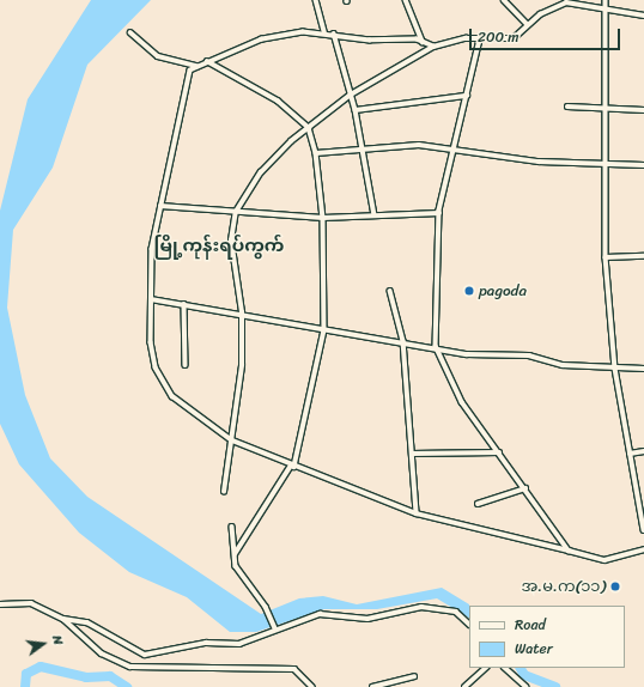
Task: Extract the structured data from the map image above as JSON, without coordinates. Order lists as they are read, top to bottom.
{
  "districts": ["မြို့ကုန်းရပ်ကွက်"],
  "places": ["pagoda", "အ.မ.က(၁၁)"],
  "legend": ["Road", "Water"],
  "scale_bar": "200 m",
  "north": "right"
}
